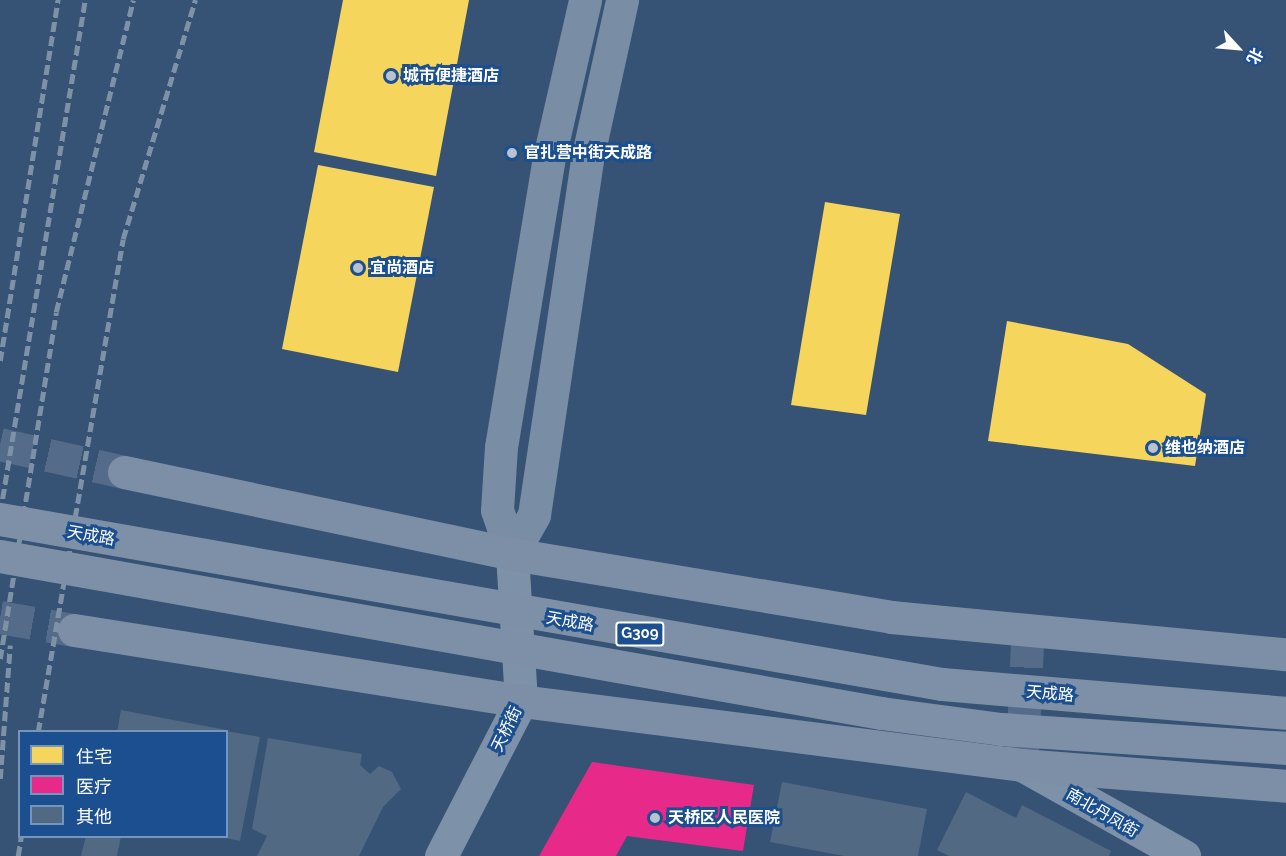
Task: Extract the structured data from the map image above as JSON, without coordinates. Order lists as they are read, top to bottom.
{
  "streets": {
    "highway": ["天成路", "G309"],
    "street": ["天桥街", "南北丹凤街"]
  },
  "places": [
    "城市便捷酒店",
    "官扎营中街天成路",
    "宜尚酒店",
    "维也纳酒店",
    "天桥区人民医院"
  ],
  "legend": ["住宅", "医疗", "其他"],
  "north": "bottom right"
}
